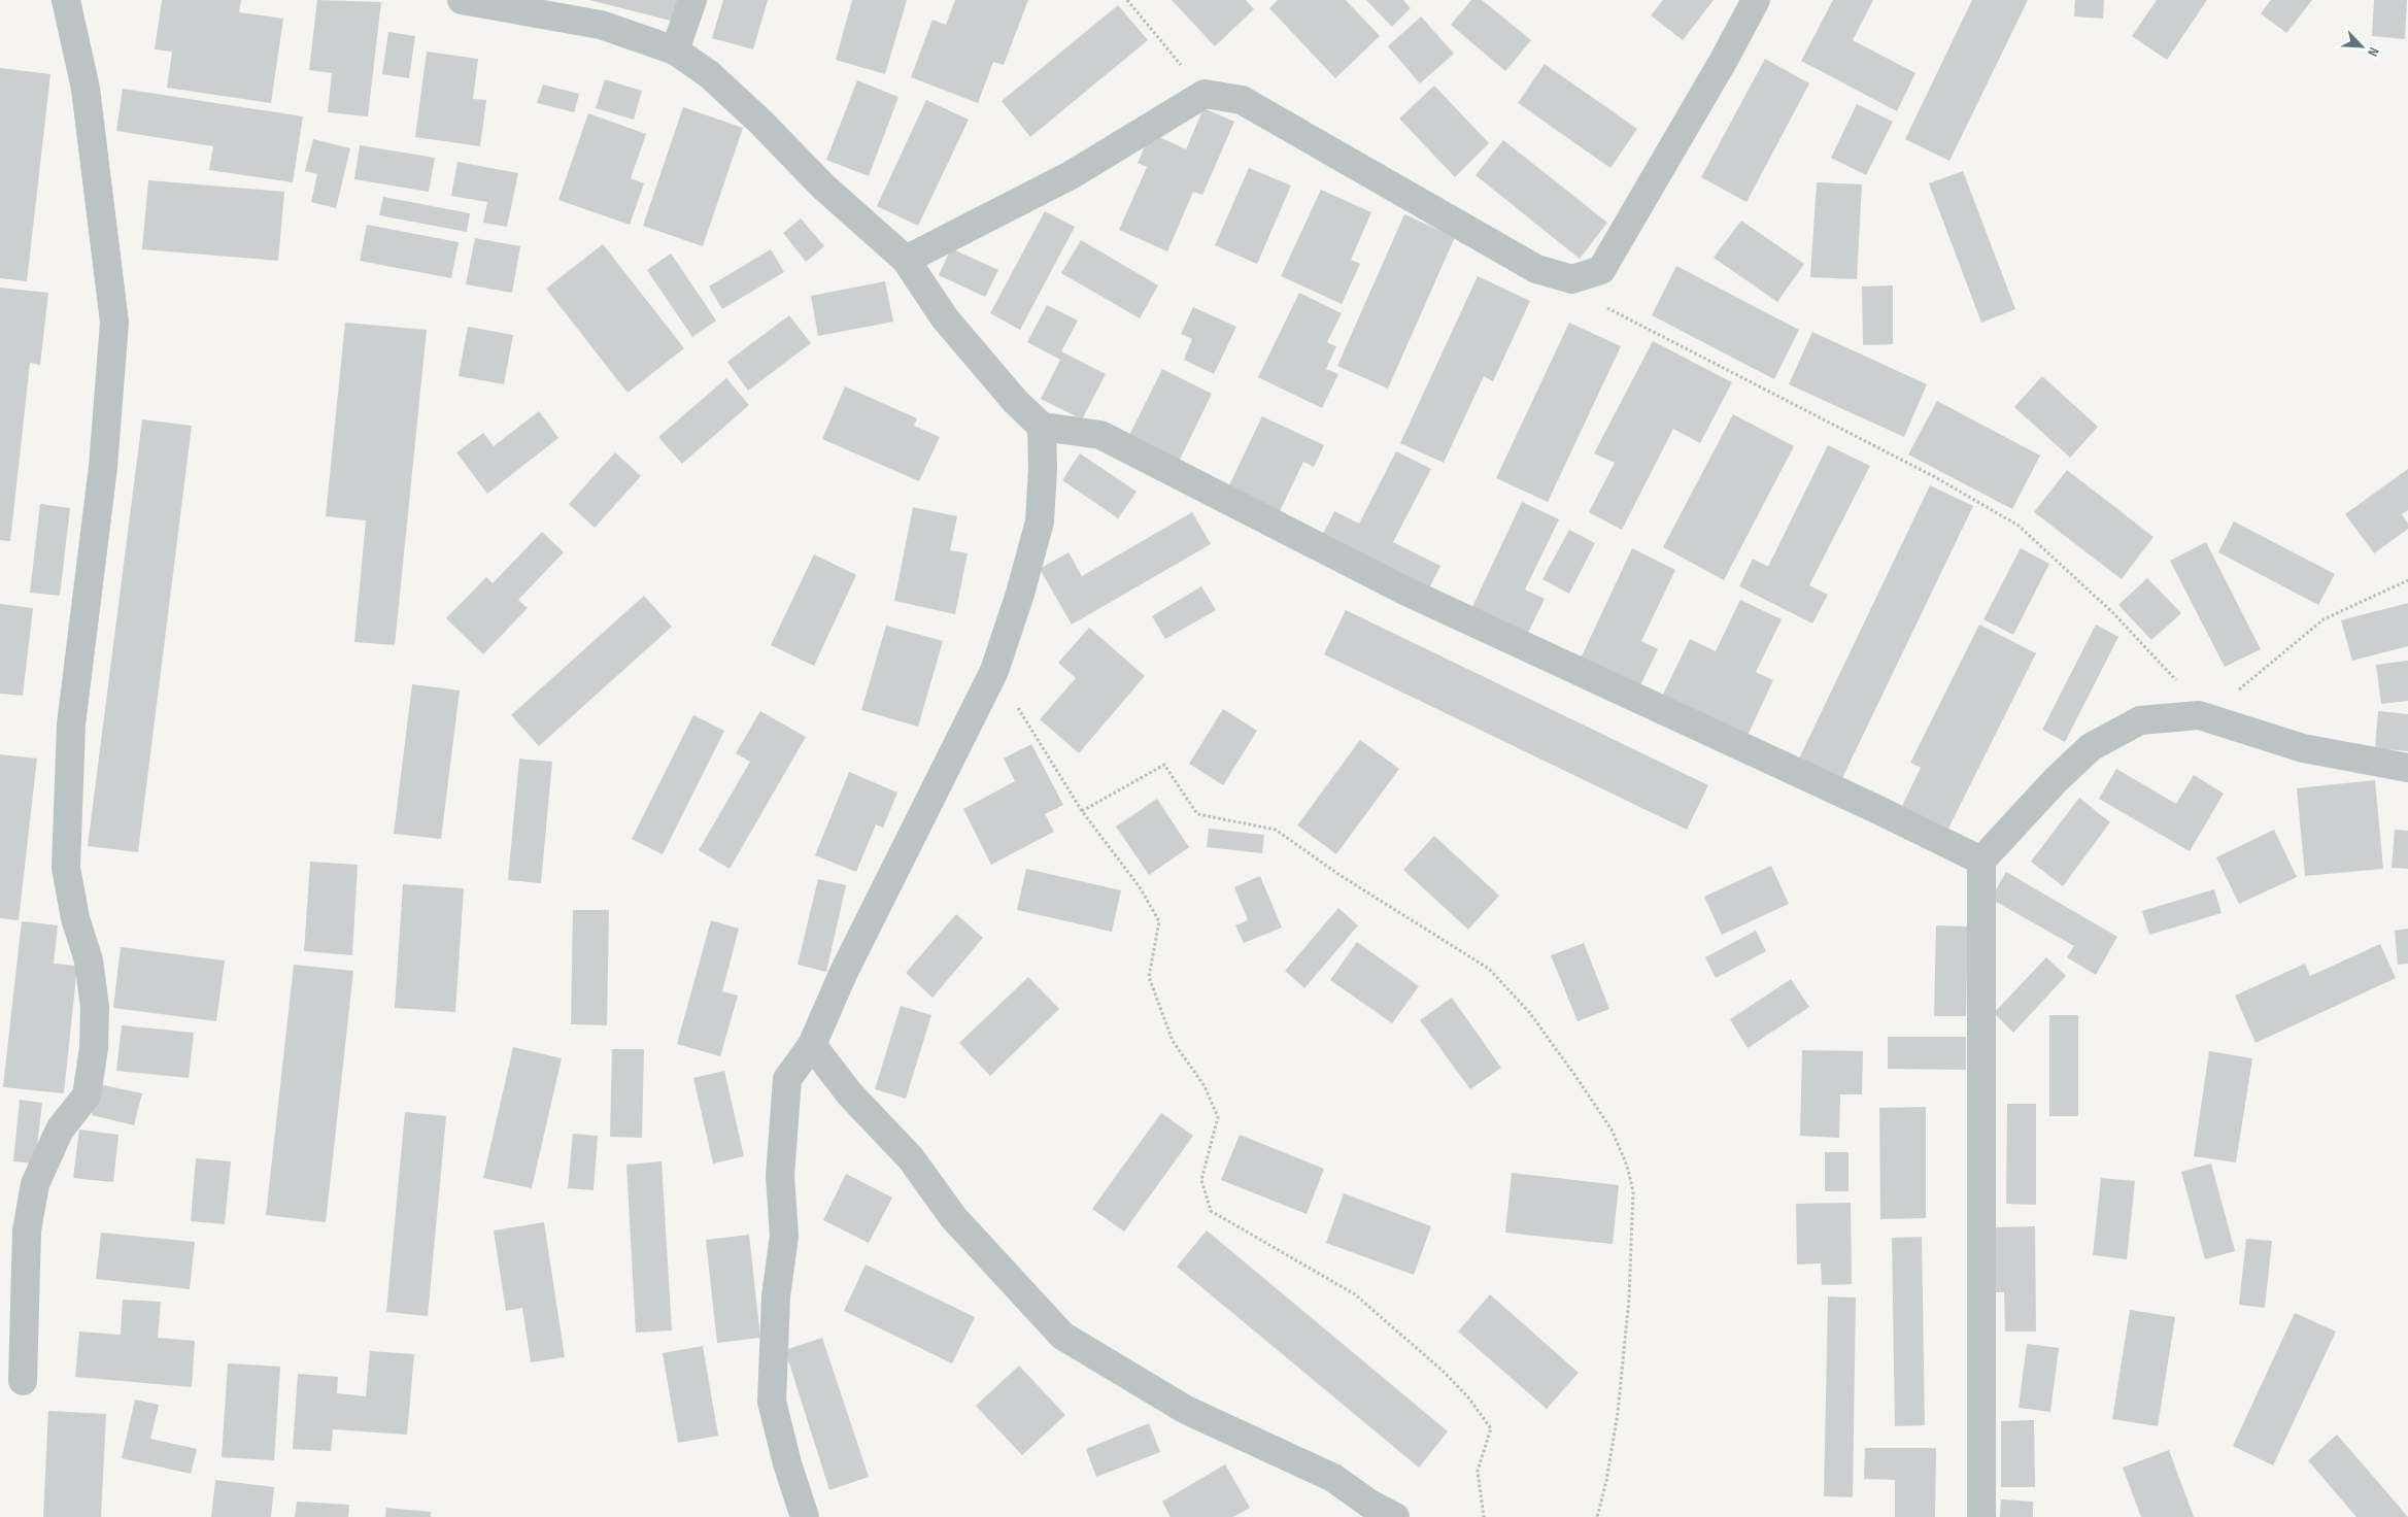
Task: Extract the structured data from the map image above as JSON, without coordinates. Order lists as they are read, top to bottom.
{
  "north": "bottom right"
}
